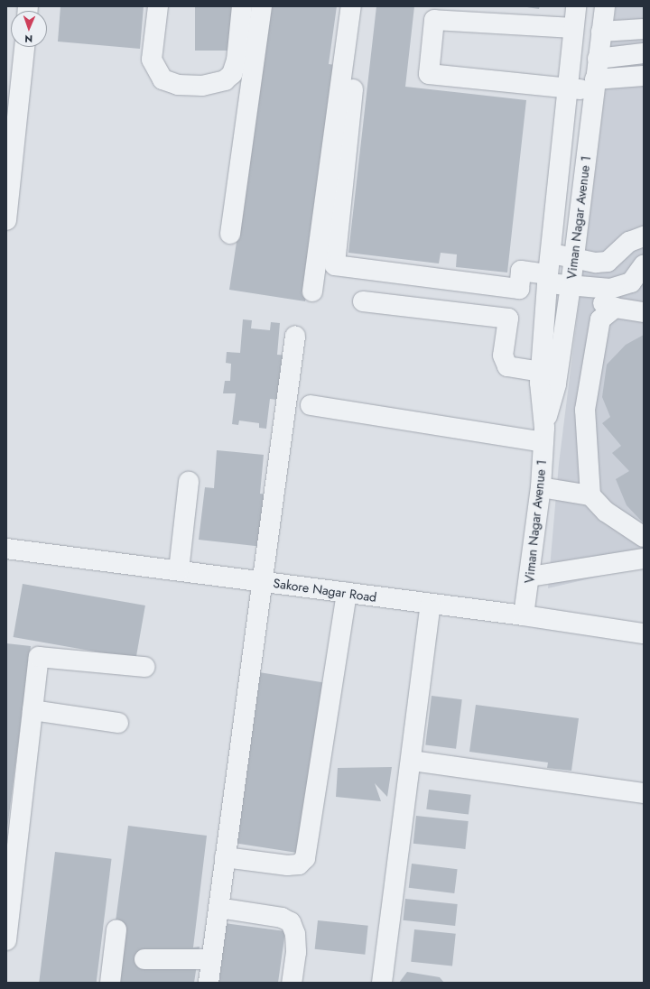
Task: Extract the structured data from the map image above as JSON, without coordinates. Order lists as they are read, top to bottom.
{
  "streets": {
    "street": ["Viman Nagar Avenue 1", "Sakore Nagar Road"]
  },
  "crossings": [
    ["Viman Nagar Avenue 1", "Sakore Nagar Road"]
  ],
  "north": "bottom"
}
